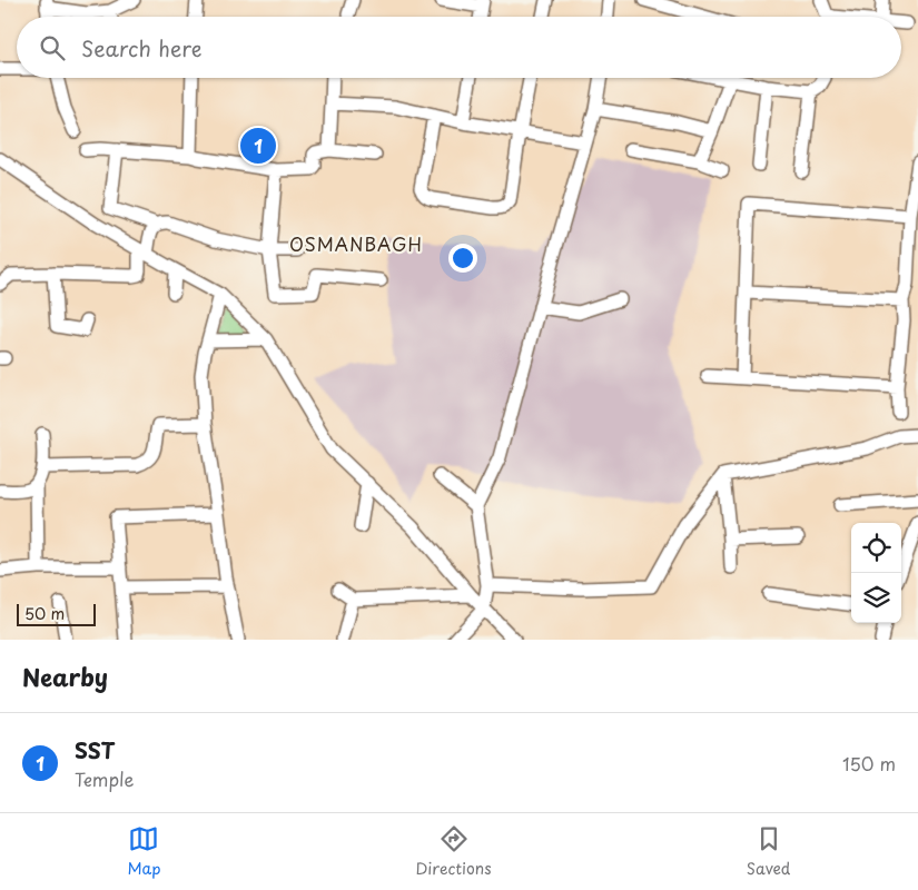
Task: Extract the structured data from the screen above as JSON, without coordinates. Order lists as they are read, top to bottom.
{
  "districts": ["OSMANBAGH"],
  "scale_bar": "50 m",
  "page": {
    "search": "Search here",
    "pins": "1",
    "scale": "50 m",
    "heading": "Nearby",
    "list": [
      {
        "mark": "1",
        "name": "SST",
        "note": "Temple",
        "value": "150 m"
      }
    ],
    "nav": ["Map", "Directions", "Saved"]
  }
}
